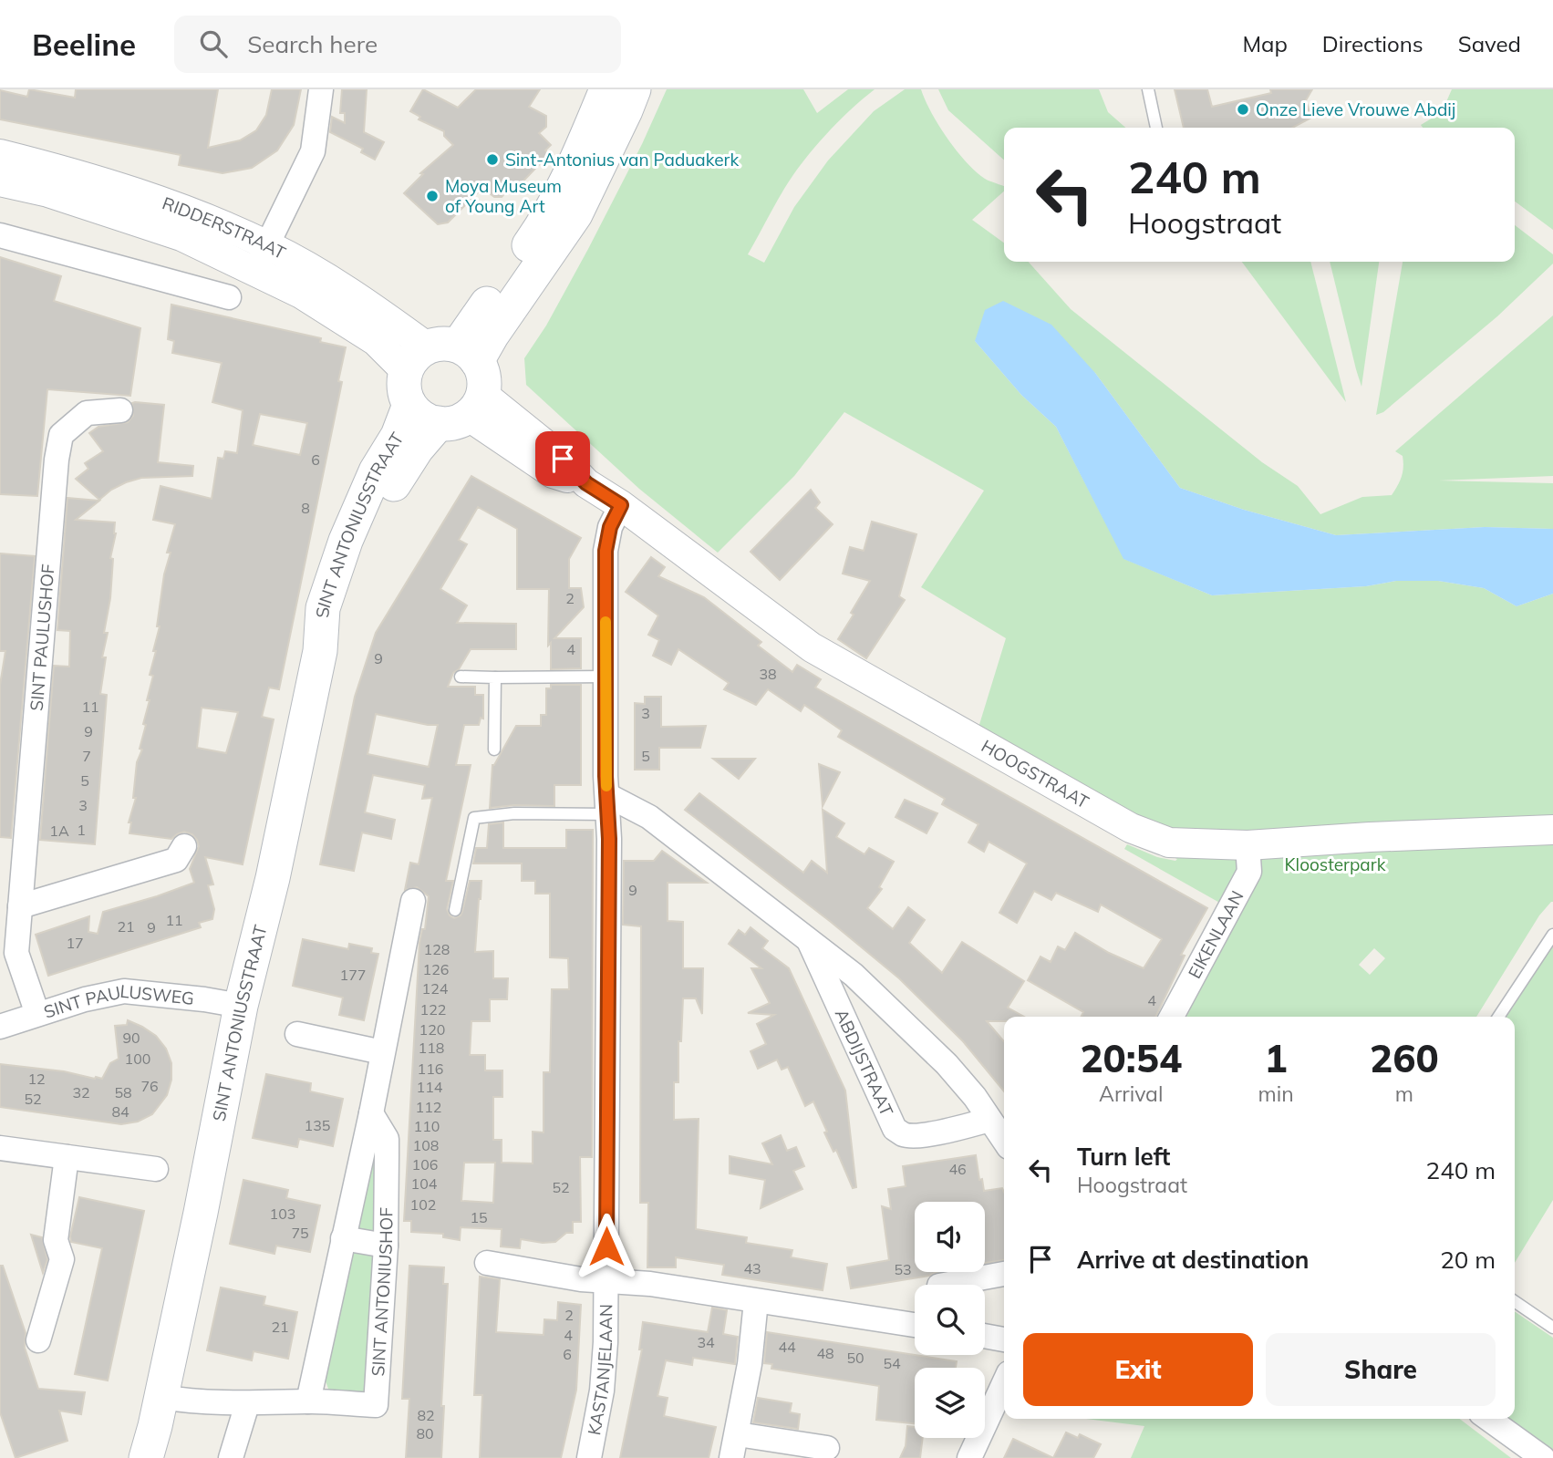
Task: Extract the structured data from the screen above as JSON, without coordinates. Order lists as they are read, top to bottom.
{
  "streets": {
    "main road": ["SINT ANTONIUSSTRAAT"],
    "street": [
      "RIDDERSTRAAT",
      "SINT PAULUSHOF",
      "HOOGSTRAAT",
      "EIKENLAAN",
      "SINT PAULUSWEG",
      "ABDIJSTRAAT",
      "SINT ANTONIUSHOF",
      "KASTANJELAAN"
    ]
  },
  "crossings": [
    ["RIDDERSTRAAT", "SINT ANTONIUSSTRAAT"],
    ["RIDDERSTRAAT", "HOOGSTRAAT"],
    ["SINT ANTONIUSSTRAAT", "HOOGSTRAAT"],
    ["SINT ANTONIUSSTRAAT", "SINT PAULUSWEG"],
    ["SINT PAULUSHOF", "SINT PAULUSWEG"],
    ["HOOGSTRAAT", "EIKENLAAN"],
    ["HOOGSTRAAT", "KASTANJELAAN"],
    ["ABDIJSTRAAT", "KASTANJELAAN"]
  ],
  "parks": ["Kloosterpark"],
  "places": ["Onze Lieve Vrouwe Abdij", "Sint-Antonius van Paduakerk", "Moya Museum of Young Art"],
  "house_numbers": [
    "6",
    "8",
    "2",
    "4",
    "9",
    "38",
    "11",
    "3",
    "9",
    "7",
    "5",
    "5",
    "3",
    "1",
    "1A",
    "9",
    "11",
    "21",
    "9",
    "17",
    "128",
    "126",
    "177",
    "124",
    "4",
    "122",
    "120",
    "90",
    "118",
    "100",
    "116",
    "12",
    "76",
    "114",
    "32",
    "58",
    "52",
    "112",
    "84",
    "135",
    "110",
    "108",
    "106",
    "46",
    "104",
    "52",
    "102",
    "103",
    "15",
    "75",
    "43",
    "53",
    "2",
    "21",
    "4",
    "34",
    "44",
    "48",
    "6",
    "50",
    "54",
    "82",
    "80"
  ],
  "page": {
    "header": "Beeline",
    "search": "Search here",
    "nav": ["Map", "Directions", "Saved"],
    "turn": ["240 m", "Hoogstraat"],
    "eta": [
      "20:54",
      "Arrival",
      "1",
      "min",
      "260",
      "m"
    ],
    "list": [
      {
        "name": "Turn left",
        "note": "Hoogstraat",
        "value": "240 m"
      },
      {
        "name": "Arrive at destination",
        "value": "20 m"
      }
    ],
    "buttons": ["Exit", "Share"]
  }
}
